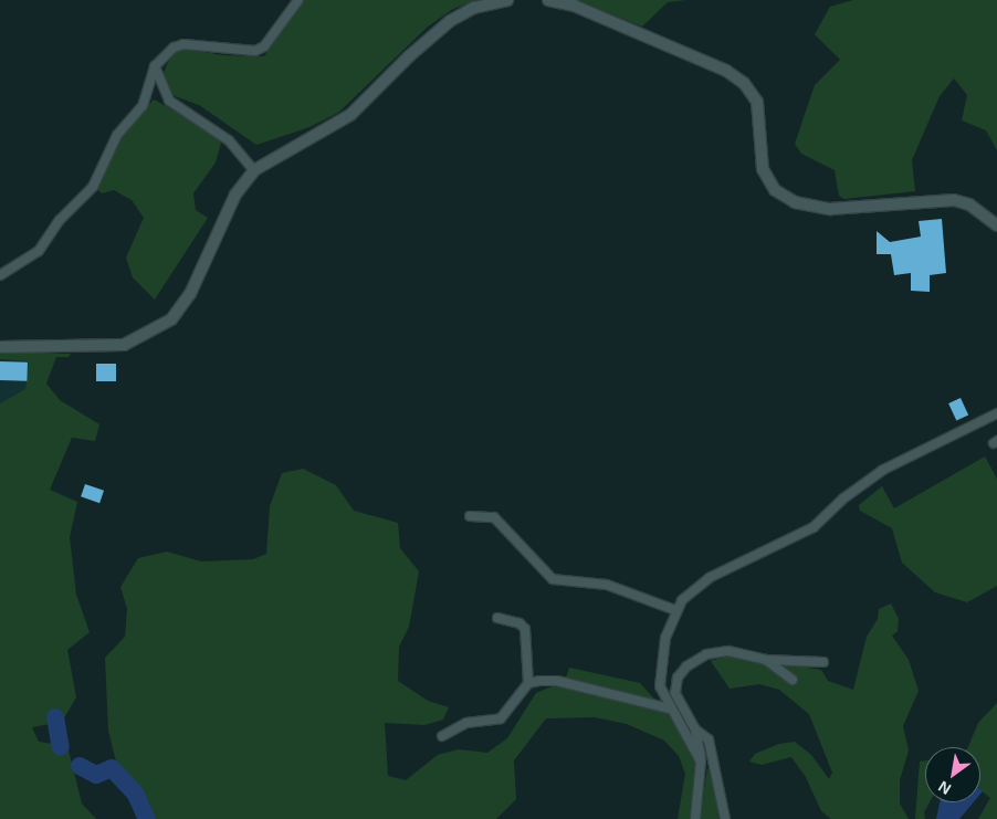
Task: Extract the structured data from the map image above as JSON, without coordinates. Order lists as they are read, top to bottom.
{
  "north": "bottom left"
}
